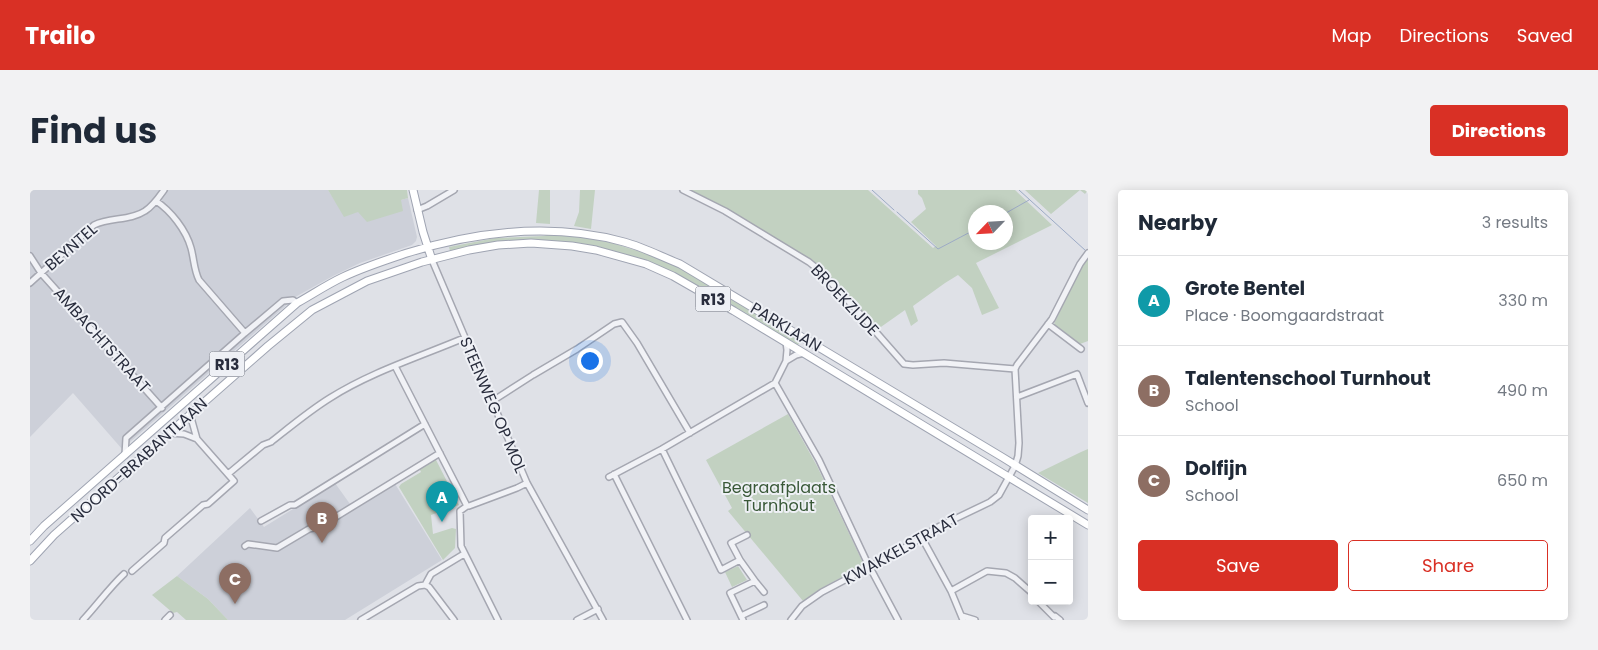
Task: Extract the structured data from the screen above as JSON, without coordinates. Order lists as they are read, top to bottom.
{
  "streets": {
    "main road": [
      "R13",
      "PARKLAAN",
      "STEENWEG OP MOL",
      "NOORD-BRABANTLAAN"
    ],
    "street": [
      "BEYNTEL",
      "BROEKZIJDE",
      "AMBACHTSTRAAT",
      "KWAKKELSTRAAT"
    ]
  },
  "crossings": [
    ["BEYNTEL", "AMBACHTSTRAAT"],
    ["PARKLAAN", "STEENWEG OP MOL"],
    ["PARKLAAN", "NOORD-BRABANTLAAN"],
    ["PARKLAAN", "KWAKKELSTRAAT"],
    ["AMBACHTSTRAAT", "NOORD-BRABANTLAAN"],
    ["STEENWEG OP MOL", "NOORD-BRABANTLAAN"]
  ],
  "parks": ["Begraafplaats Turnhout"],
  "north": "bottom left",
  "page": {
    "header": "Trailo",
    "nav": ["Map", "Directions", "Saved"],
    "title": "Find us",
    "buttons": [
      "Directions",
      ["Save", "Share"]
    ],
    "heading": ["Nearby", "3 results"],
    "list": [
      {
        "mark": "A",
        "name": "Grote Bentel",
        "note": "Place · Boomgaardstraat",
        "value": "330 m"
      },
      {
        "mark": "B",
        "name": "Talentenschool Turnhout",
        "note": "School",
        "value": "490 m"
      },
      {
        "mark": "C",
        "name": "Dolfijn",
        "note": "School",
        "value": "650 m"
      }
    ],
    "pins": ["A", "B", "C"],
    "map_buttons": ["+", "−"]
  }
}
